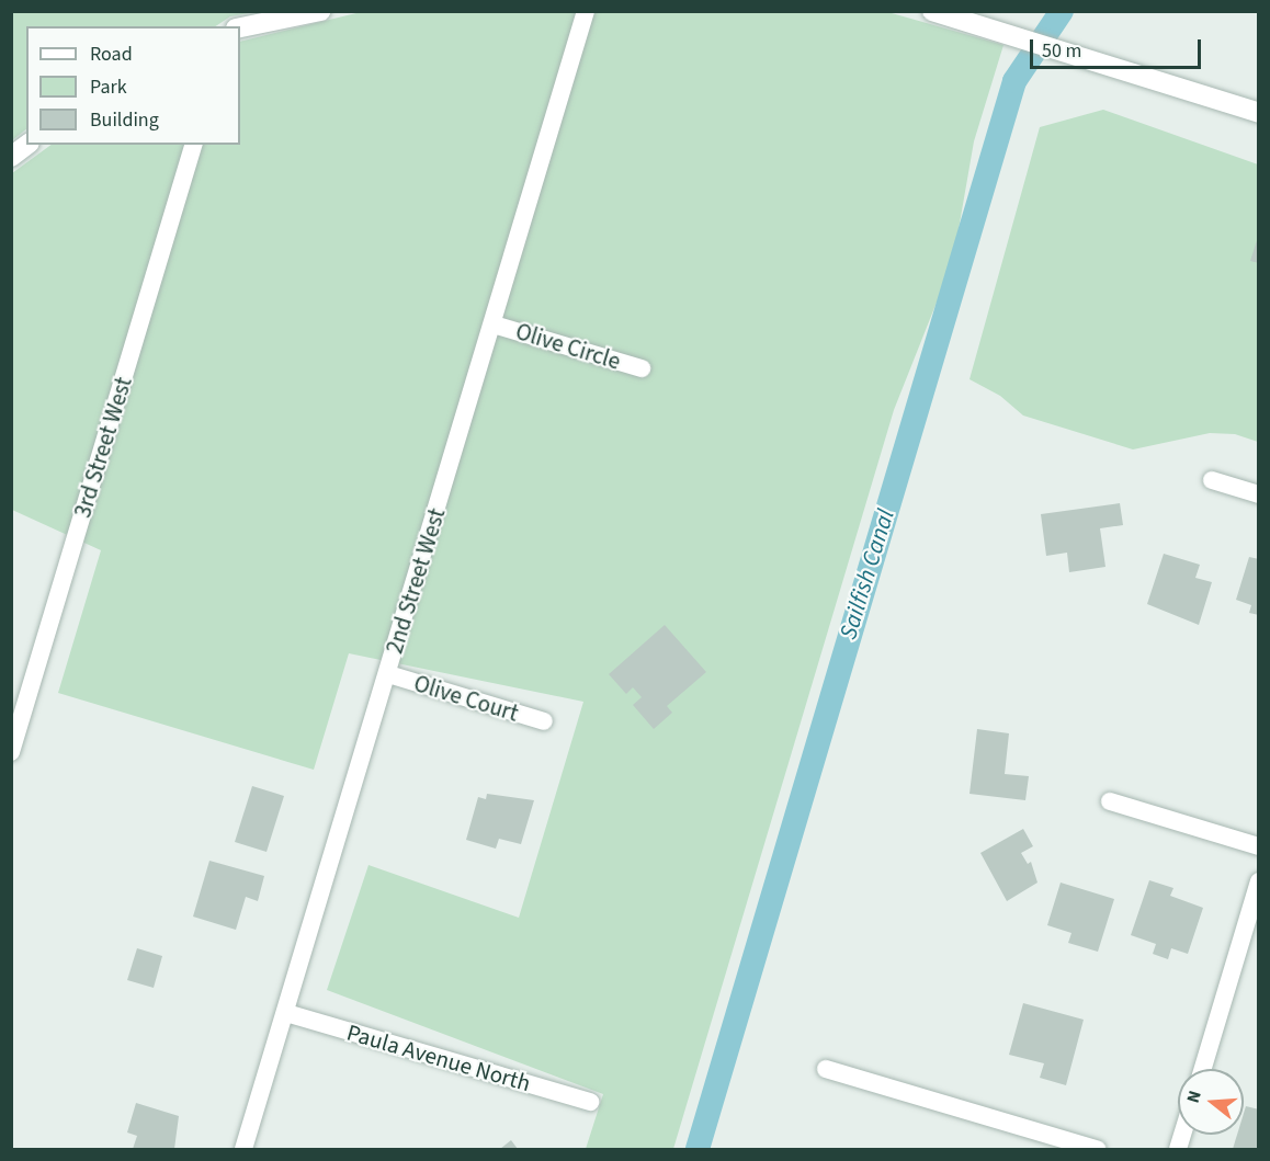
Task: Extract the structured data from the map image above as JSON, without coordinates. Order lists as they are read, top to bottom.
{
  "streets": {
    "street": [
      "Olive Circle",
      "3rd Street West",
      "2nd Street West",
      "Olive Court",
      "Paula Avenue North"
    ]
  },
  "crossings": [
    ["Olive Circle", "2nd Street West"],
    ["2nd Street West", "Olive Court"],
    ["2nd Street West", "Paula Avenue North"]
  ],
  "water": ["Sailfish Canal"],
  "legend": ["Road", "Park", "Building"],
  "scale_bar": "50 m",
  "north": "left"
}
